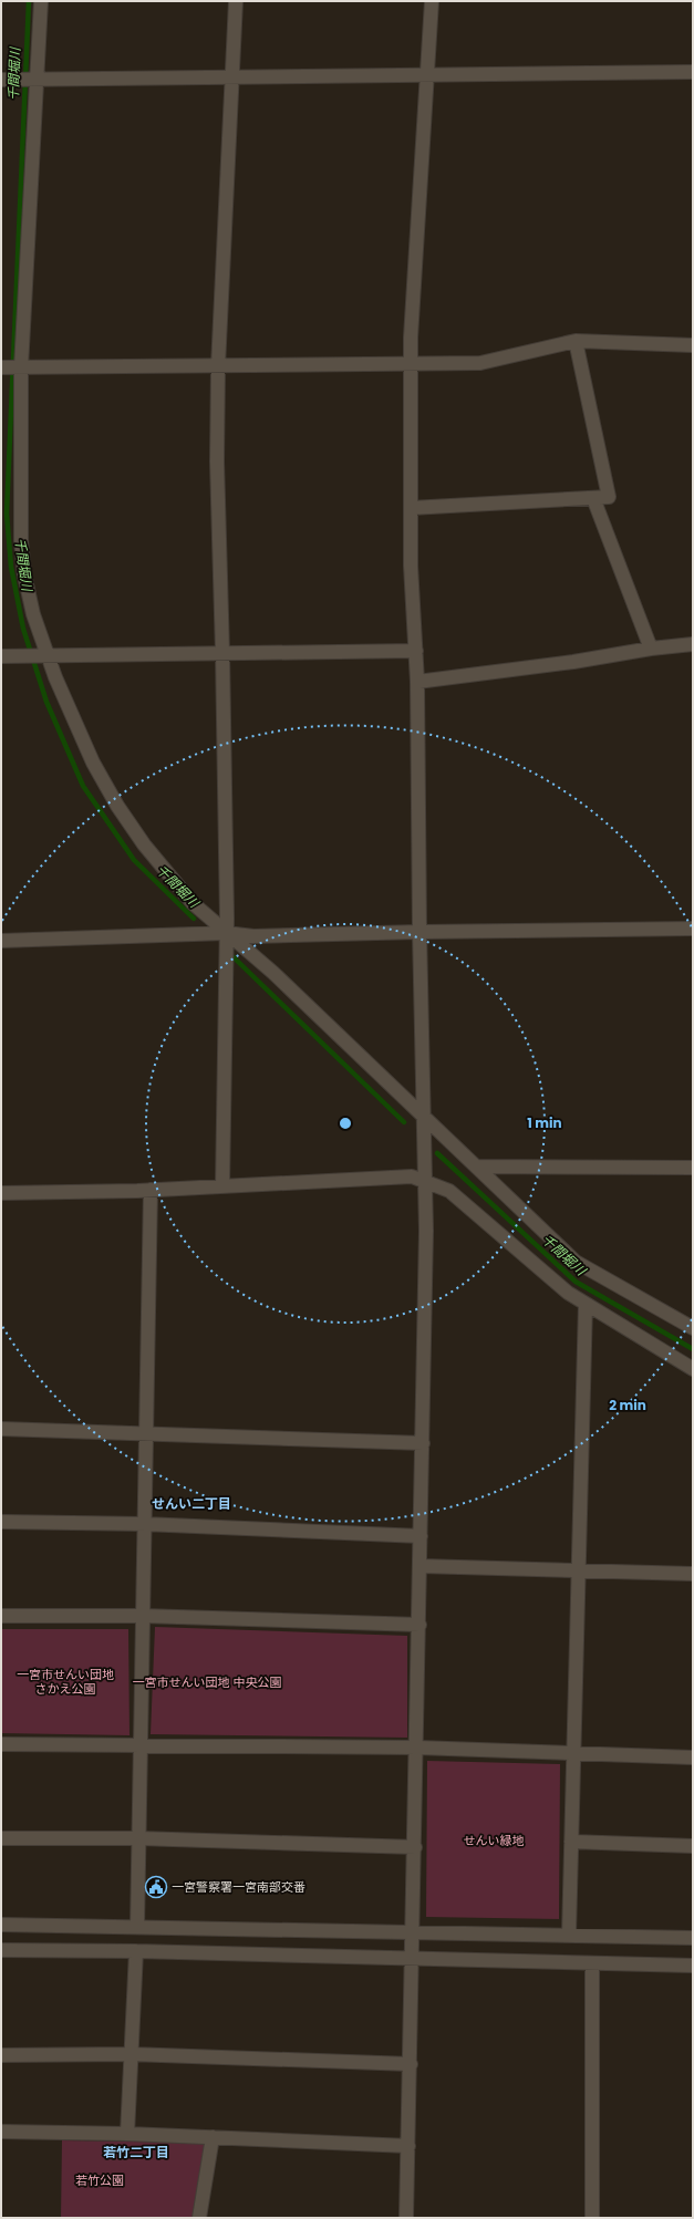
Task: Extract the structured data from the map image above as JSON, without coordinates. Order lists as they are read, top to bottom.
{
  "districts": ["せんい二丁目", "若竹二丁目"],
  "water": ["千間堀川"],
  "parks": [
    "一宮市せんい団地 さかえ公園",
    "一宮市せんい団地 中央公園",
    "せんい緑地",
    "若竹公園"
  ],
  "places": {
    "public building": ["一宮警察署一宮南部交番"]
  },
  "rings": ["1 min", "2 min"]
}
